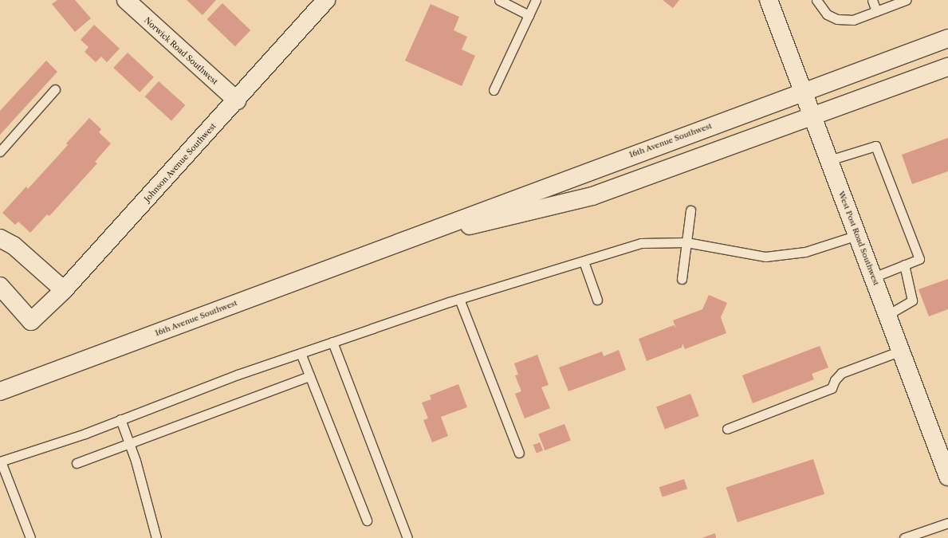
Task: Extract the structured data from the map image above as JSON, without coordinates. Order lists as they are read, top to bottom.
{
  "streets": {
    "main road": [
      "Norwick Road Southwest",
      "16th Avenue Southwest",
      "Johnson Avenue Southwest",
      "West Post Road Southwest"
    ]
  },
  "crossings": [
    ["Norwick Road Southwest", "Johnson Avenue Southwest"],
    ["16th Avenue Southwest", "West Post Road Southwest"]
  ]
}
